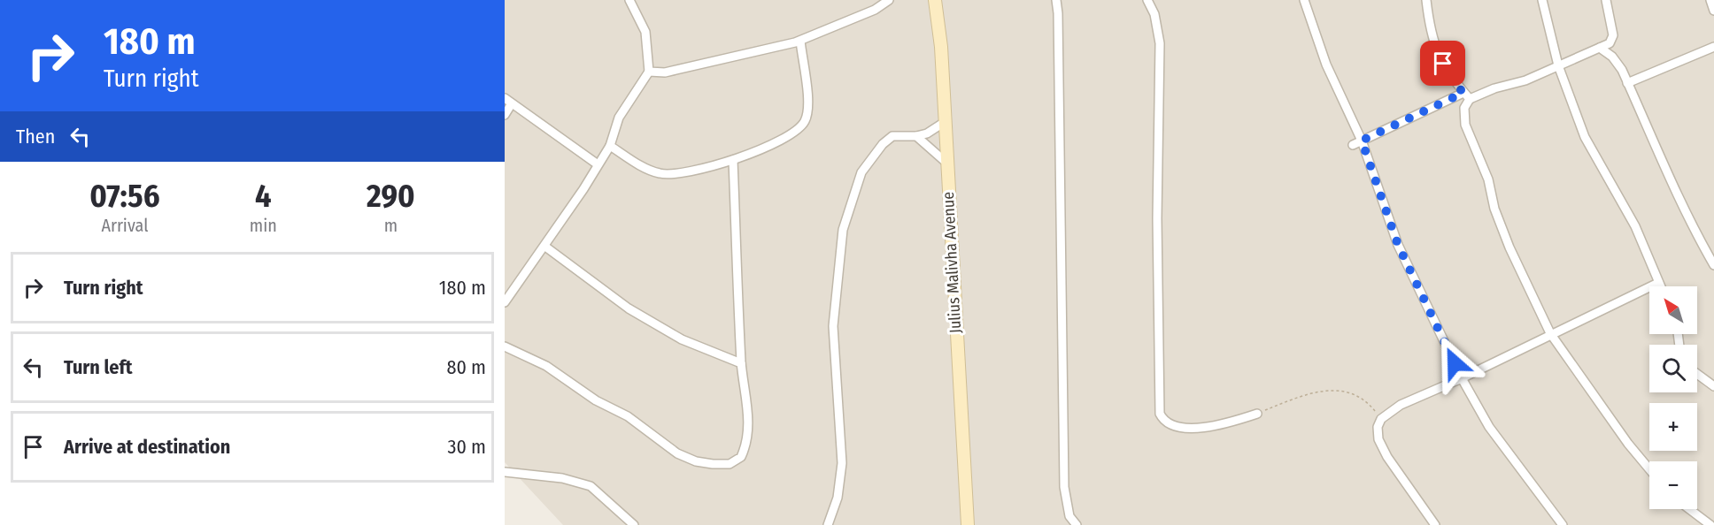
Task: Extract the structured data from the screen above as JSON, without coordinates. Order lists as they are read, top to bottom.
{
  "streets": {
    "street": ["Julius Malivha Avenue"]
  },
  "north": "top left",
  "page": {
    "turn": ["180 m", "Turn right"],
    "then": "Then",
    "eta": [
      "07:56",
      "Arrival",
      "4",
      "min",
      "290",
      "m"
    ],
    "list": [
      {
        "name": "Turn right",
        "value": "180 m"
      },
      {
        "name": "Turn left",
        "value": "80 m"
      },
      {
        "name": "Arrive at destination",
        "value": "30 m"
      }
    ],
    "map_buttons": ["+", "−"]
  }
}
